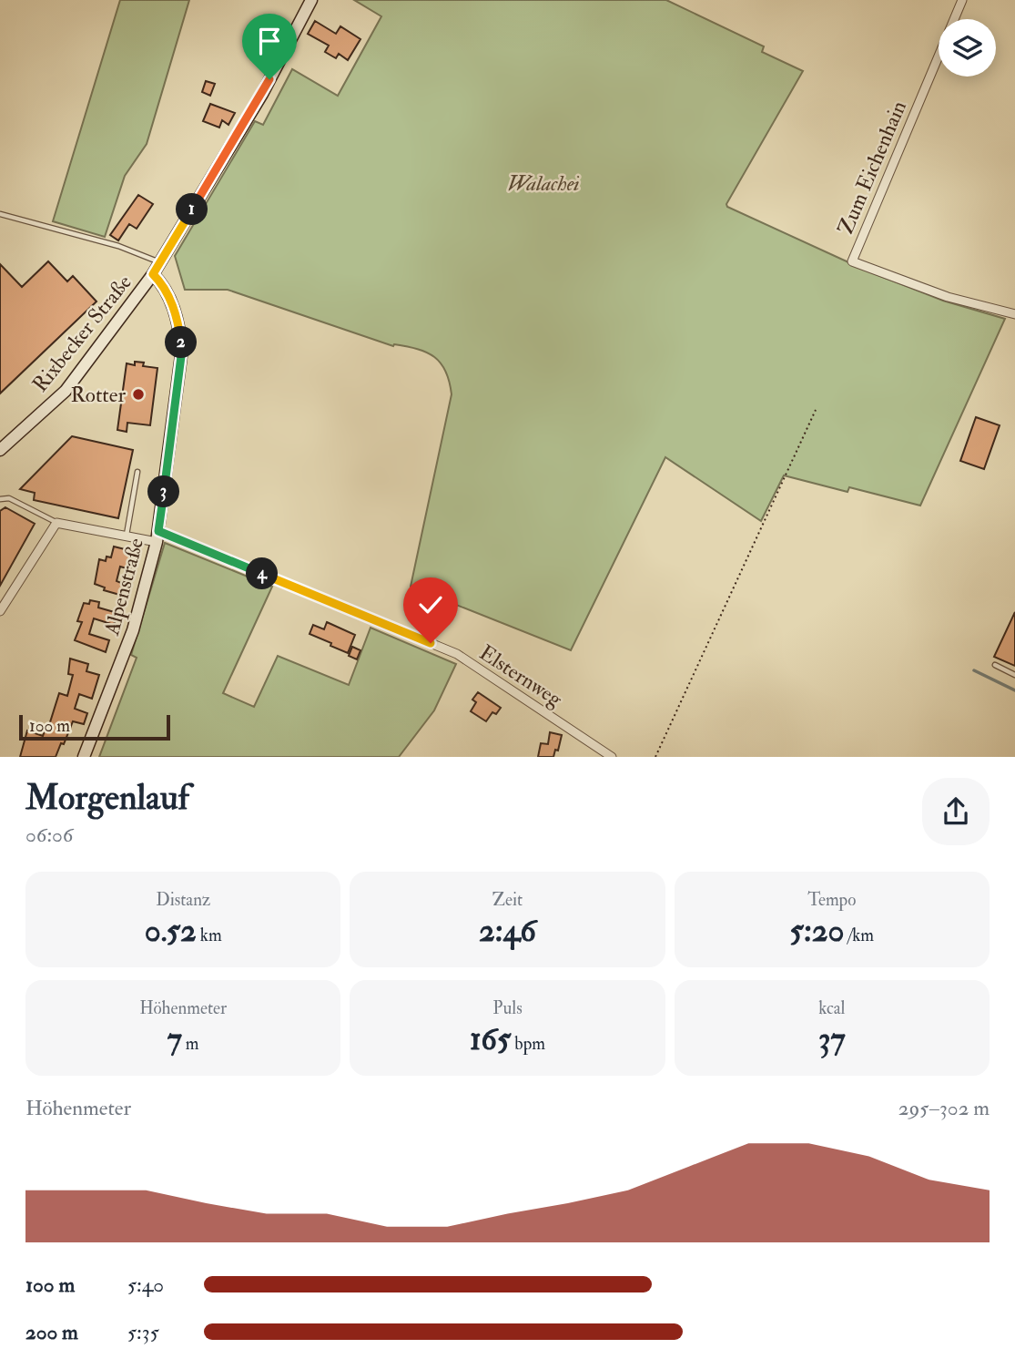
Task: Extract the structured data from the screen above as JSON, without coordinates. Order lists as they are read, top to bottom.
{
  "streets": {
    "main road": ["Rixbecker Straße", "Alpenstraße"],
    "street": ["Zum Eichenhain", "Elsternweg"]
  },
  "crossings": [
    ["Rixbecker Straße", "Alpenstraße"],
    ["Alpenstraße", "Elsternweg"]
  ],
  "parks": ["Walachei"],
  "places": ["Rotter"],
  "scale_bar": "100 m",
  "page": {
    "pins": [
      "1",
      "2",
      "3",
      "4"
    ],
    "scale": "100 m",
    "heading": ["Morgenlauf", "06:06"],
    "stats": [
      ["Distanz", "0.52 km"],
      ["Zeit", "2:46"],
      ["Tempo", "5:20 /km"],
      ["Höhenmeter", "7 m"],
      ["Puls", "165 bpm"],
      ["kcal", "37"]
    ],
    "chart": ["Höhenmeter", "295–302 m"],
    "list": [
      {
        "name": "100 m",
        "note": "5:40"
      },
      {
        "name": "200 m",
        "note": "5:35"
      }
    ]
  }
}
